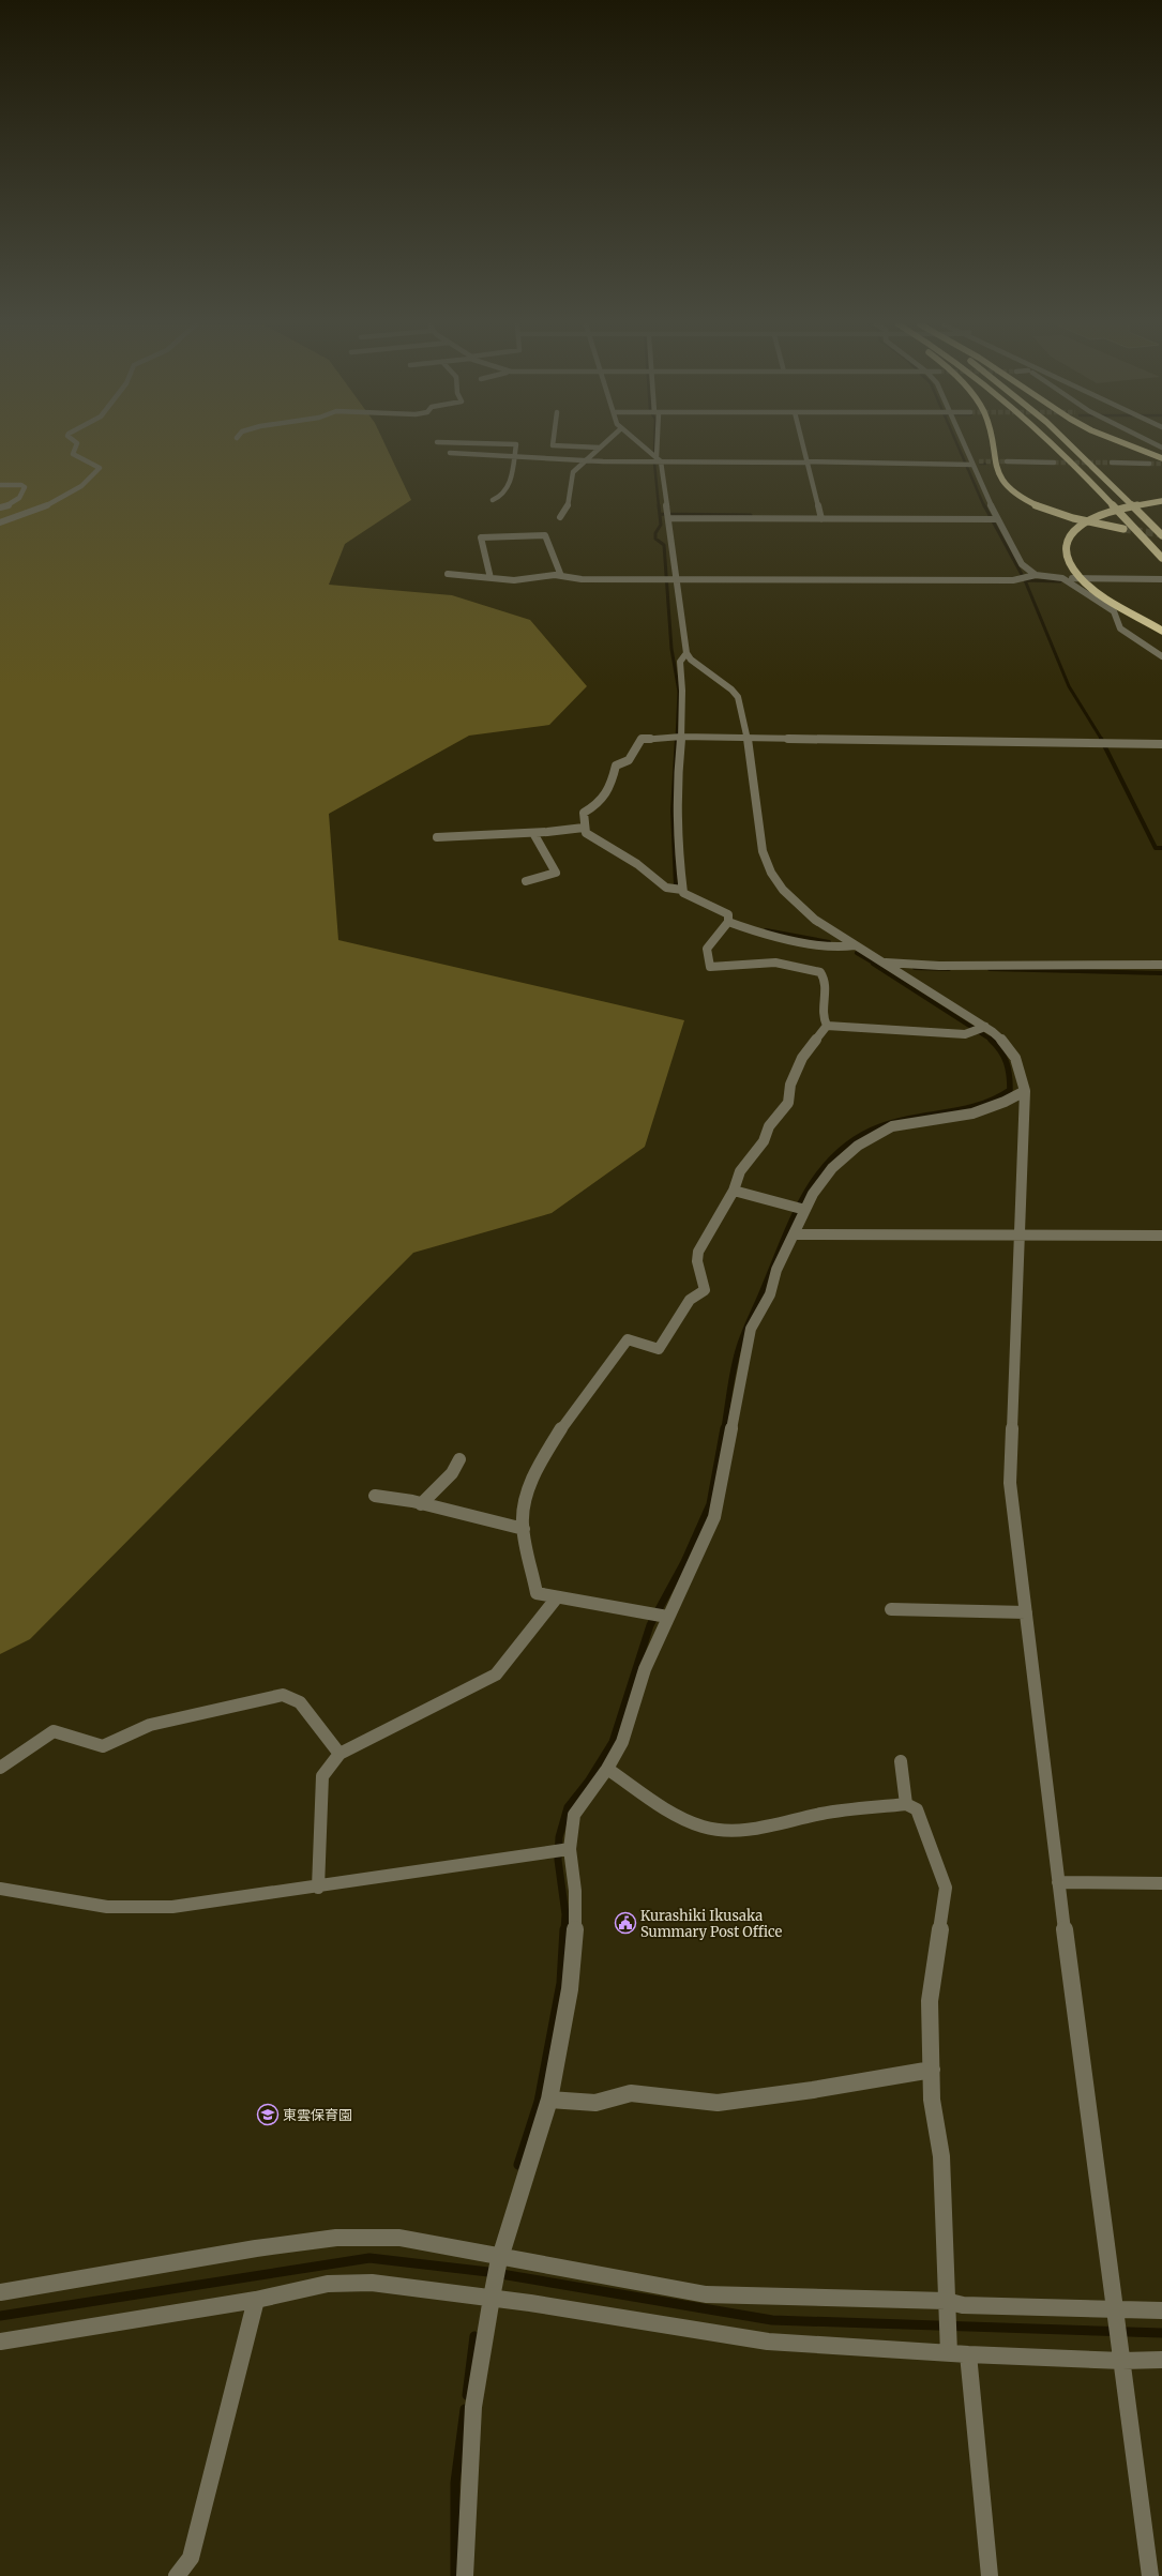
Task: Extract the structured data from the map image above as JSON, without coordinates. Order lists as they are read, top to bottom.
{
  "places": {
    "public building": ["Kurashiki Ikusaka Summary Post Office"],
    "school or university": ["東雲保育園"]
  }
}
